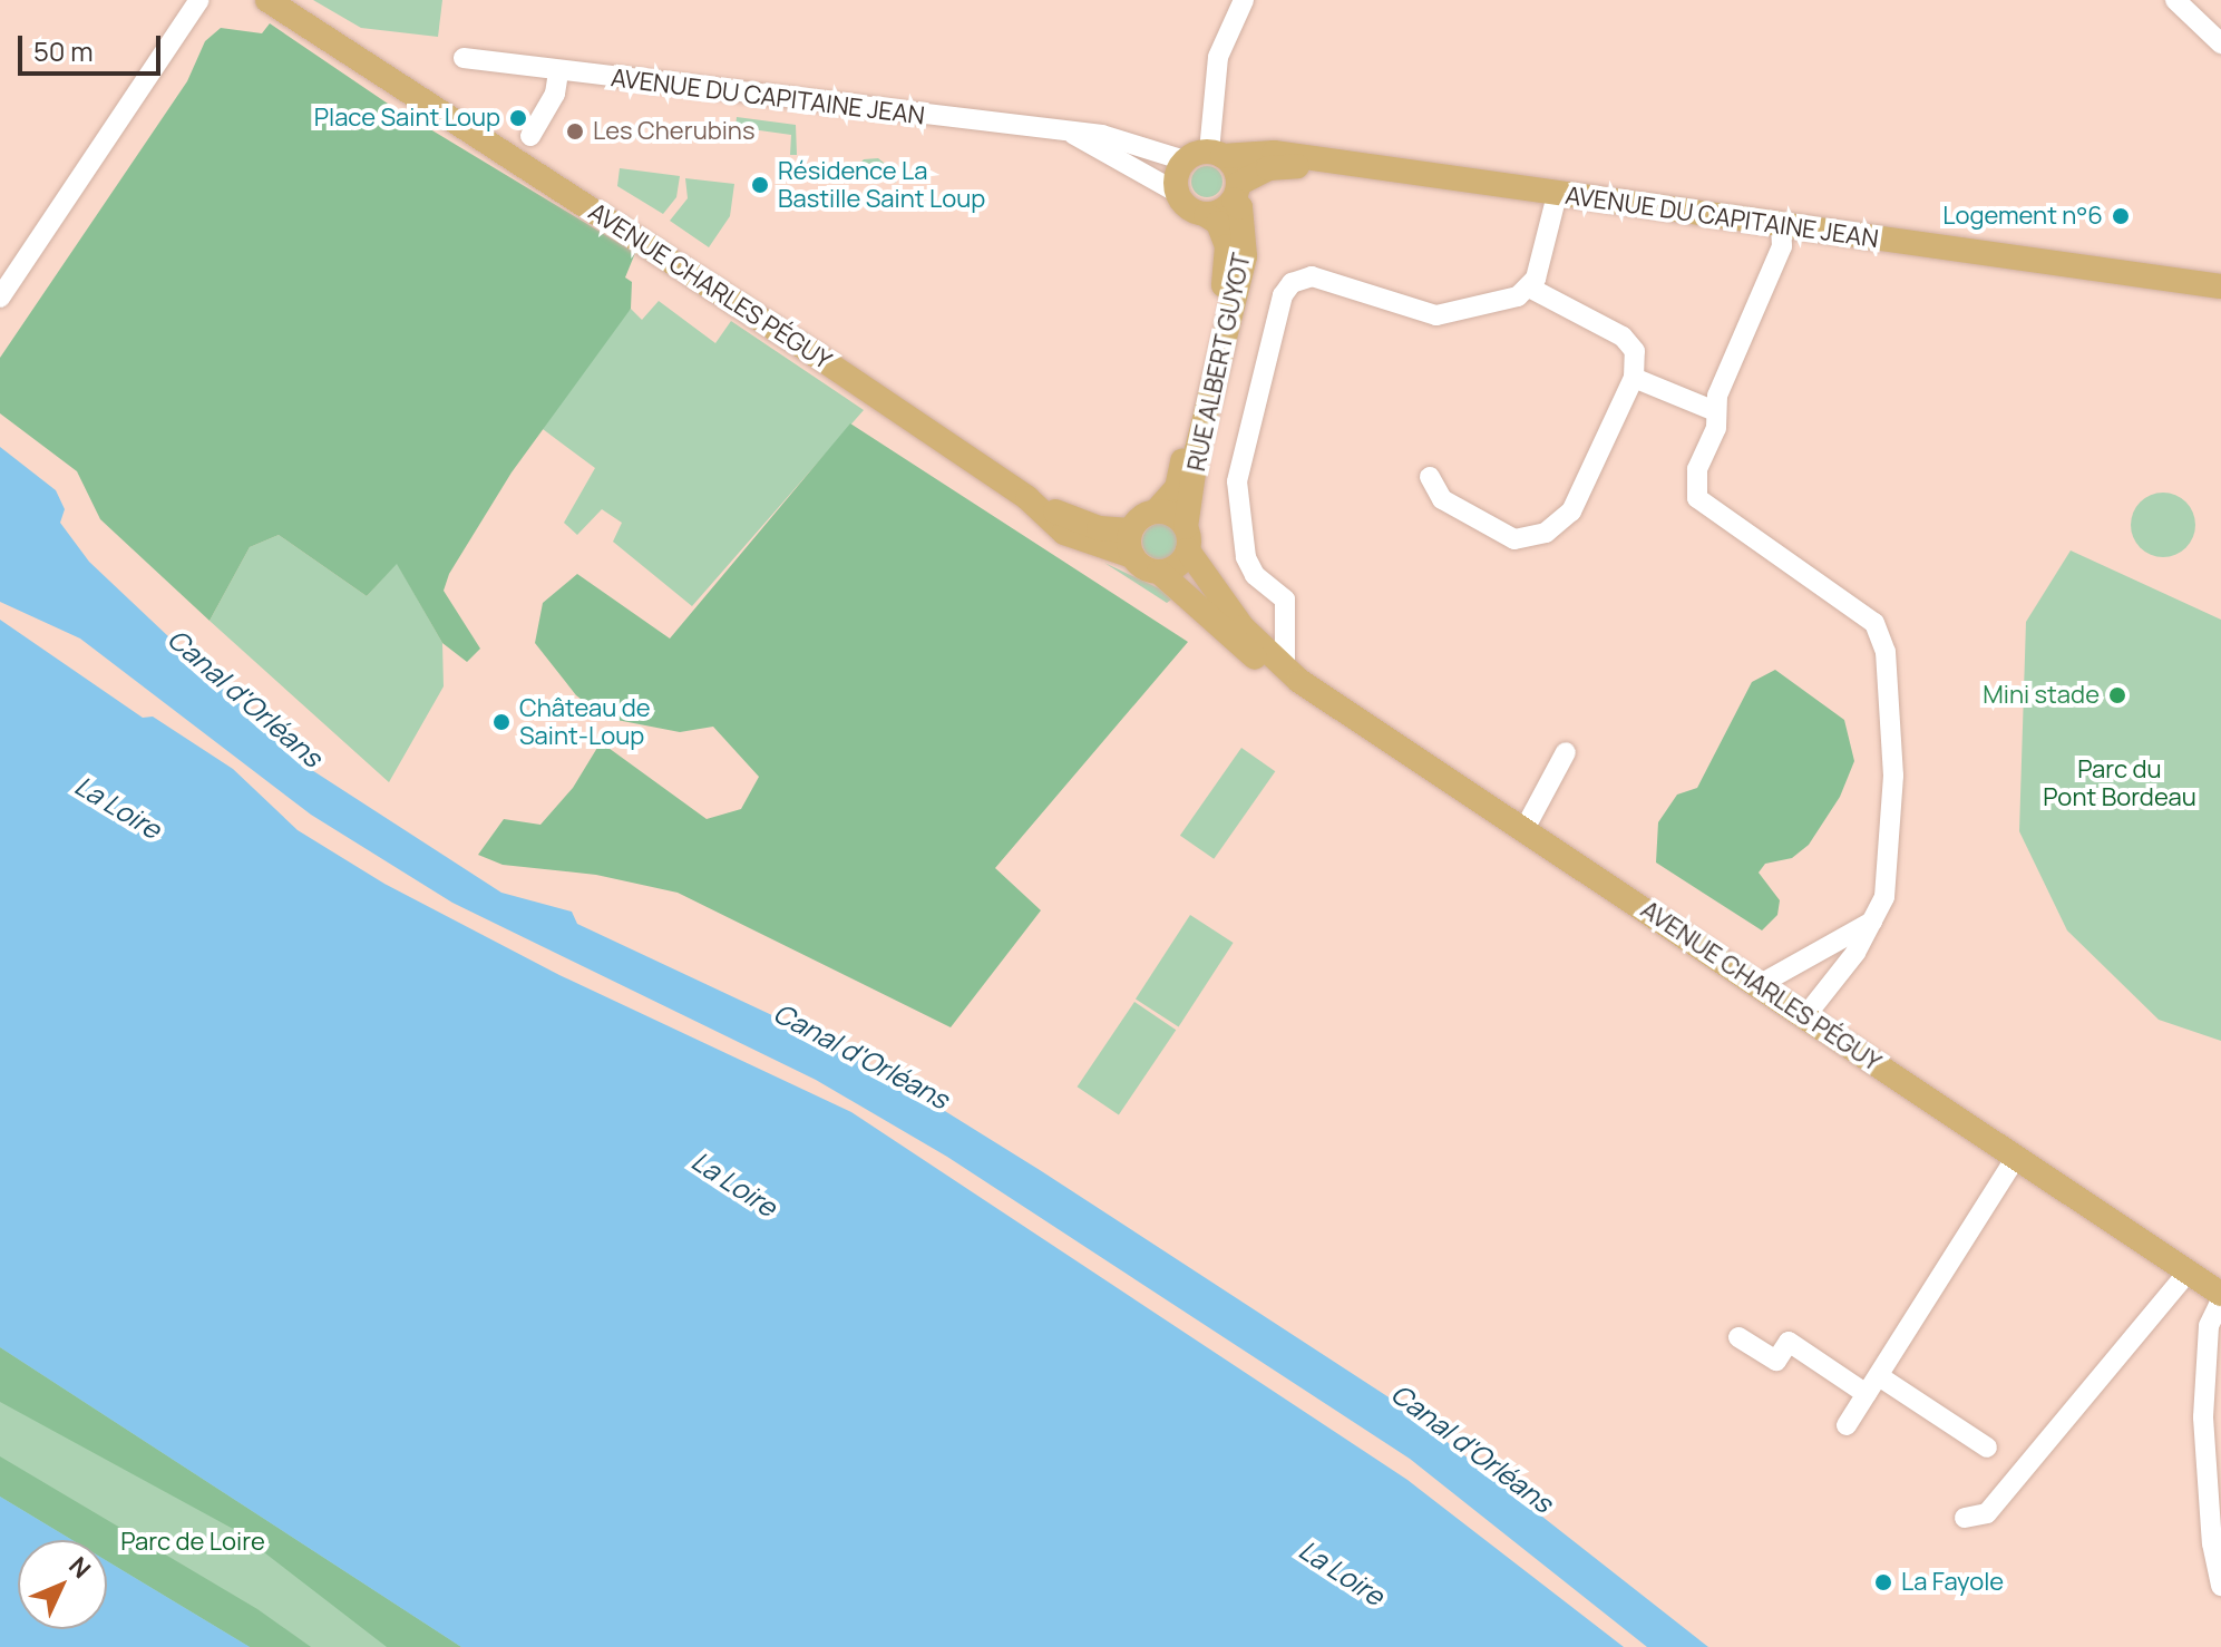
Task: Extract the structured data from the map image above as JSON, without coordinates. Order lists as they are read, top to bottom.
{
  "streets": {
    "main road": ["AVENUE DU CAPITAINE JEAN", "AVENUE CHARLES PÉGUY", "RUE ALBERT GUYOT"]
  },
  "crossings": [
    ["AVENUE DU CAPITAINE JEAN", "RUE ALBERT GUYOT"],
    ["AVENUE CHARLES PÉGUY", "RUE ALBERT GUYOT"]
  ],
  "water": ["Canal d'Orléans", "La Loire"],
  "parks": ["Parc du Pont Bordeau", "Parc de Loire"],
  "places": [
    "Place Saint Loup",
    "Les Cherubins",
    "Résidence La Bastille Saint Loup",
    "Logement n°6",
    "Mini stade",
    "Château de Saint-Loup",
    "La Fayole"
  ],
  "scale_bar": "50 m",
  "north": "top right"
}
